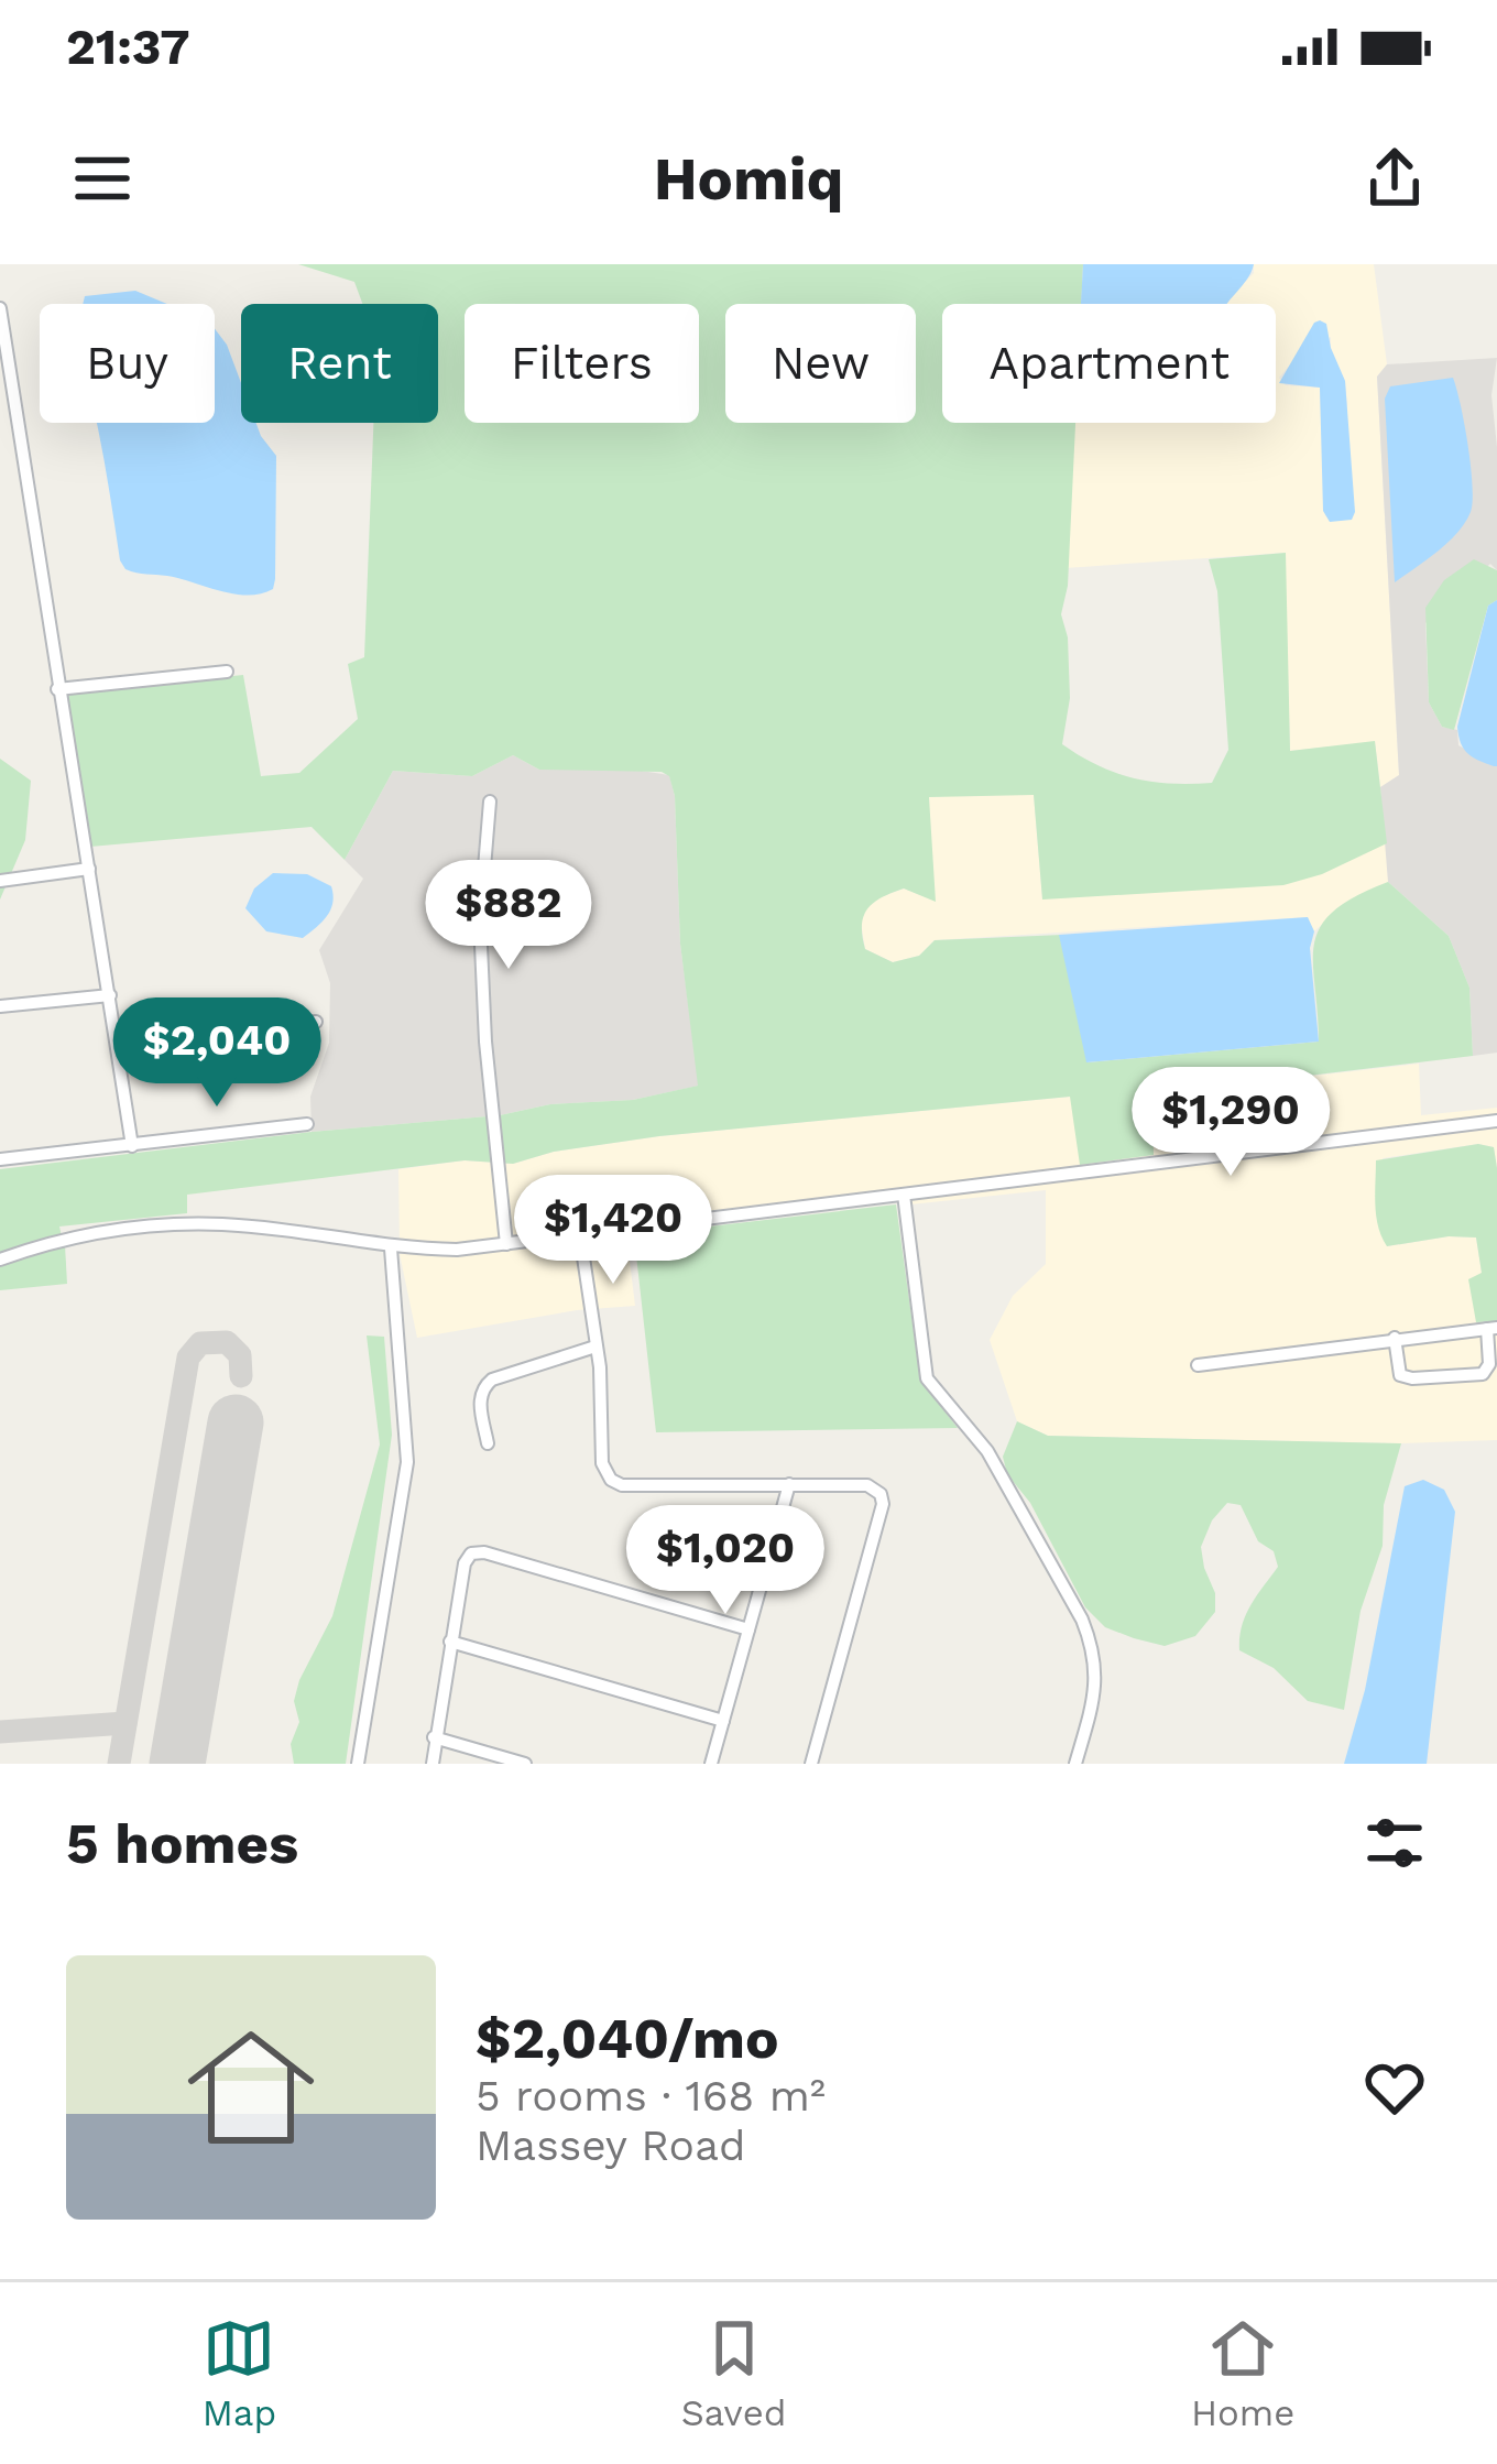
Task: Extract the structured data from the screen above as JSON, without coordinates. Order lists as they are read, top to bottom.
{
  "page": {
    "status": "21:37",
    "header": "Homiq",
    "chip": [
      "Buy",
      "Rent",
      "Filters",
      "New",
      "Apartment"
    ],
    "price": [
      "$882",
      "$2,040",
      "$1,290",
      "$1,420",
      "$1,020"
    ],
    "heading": "5 homes",
    "list": [
      {
        "name": "$2,040/mo",
        "note": "5 rooms · 168 m² · Massey Road"
      }
    ],
    "tabs": ["Map", "Saved", "Home"]
  }
}
